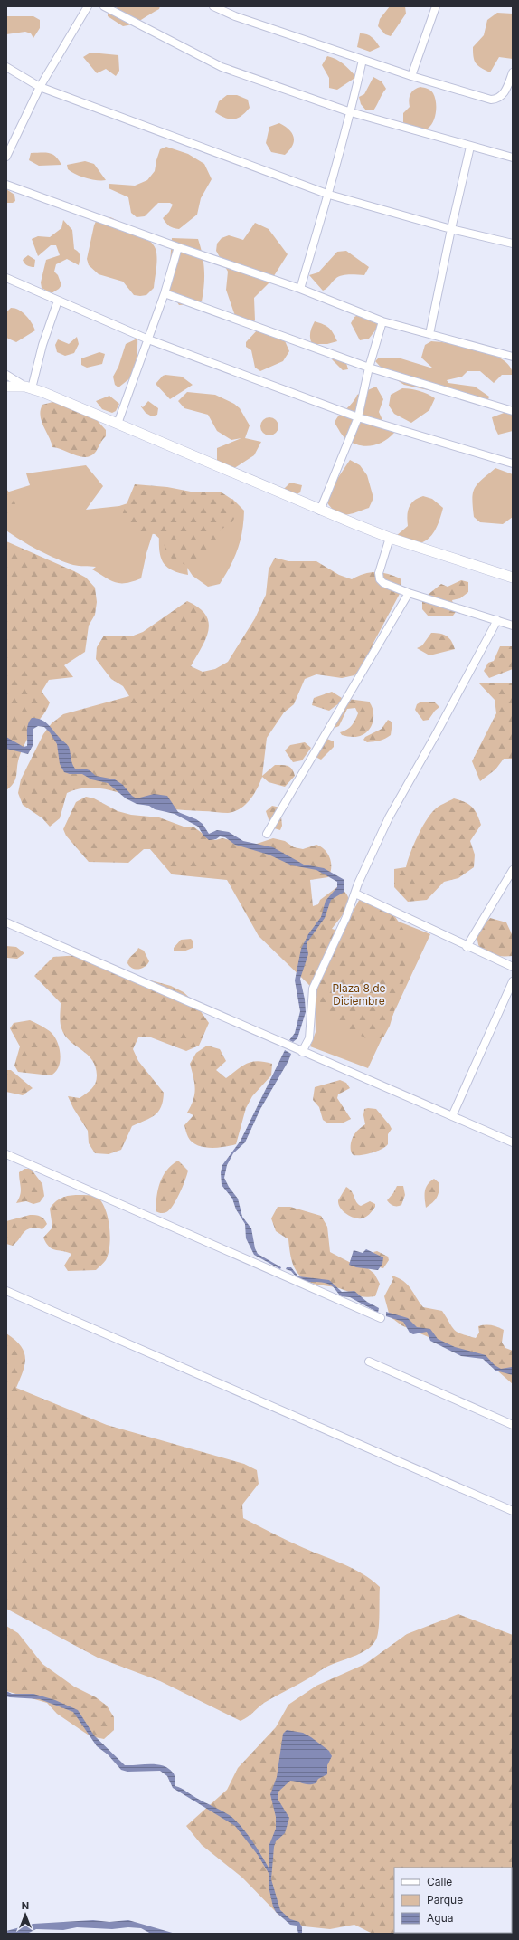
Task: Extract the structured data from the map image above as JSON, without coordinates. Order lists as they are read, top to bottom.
{
  "parks": ["Plaza 8 de Diciembre"],
  "legend": ["Calle", "Parque", "Agua"],
  "north": "top"
}
